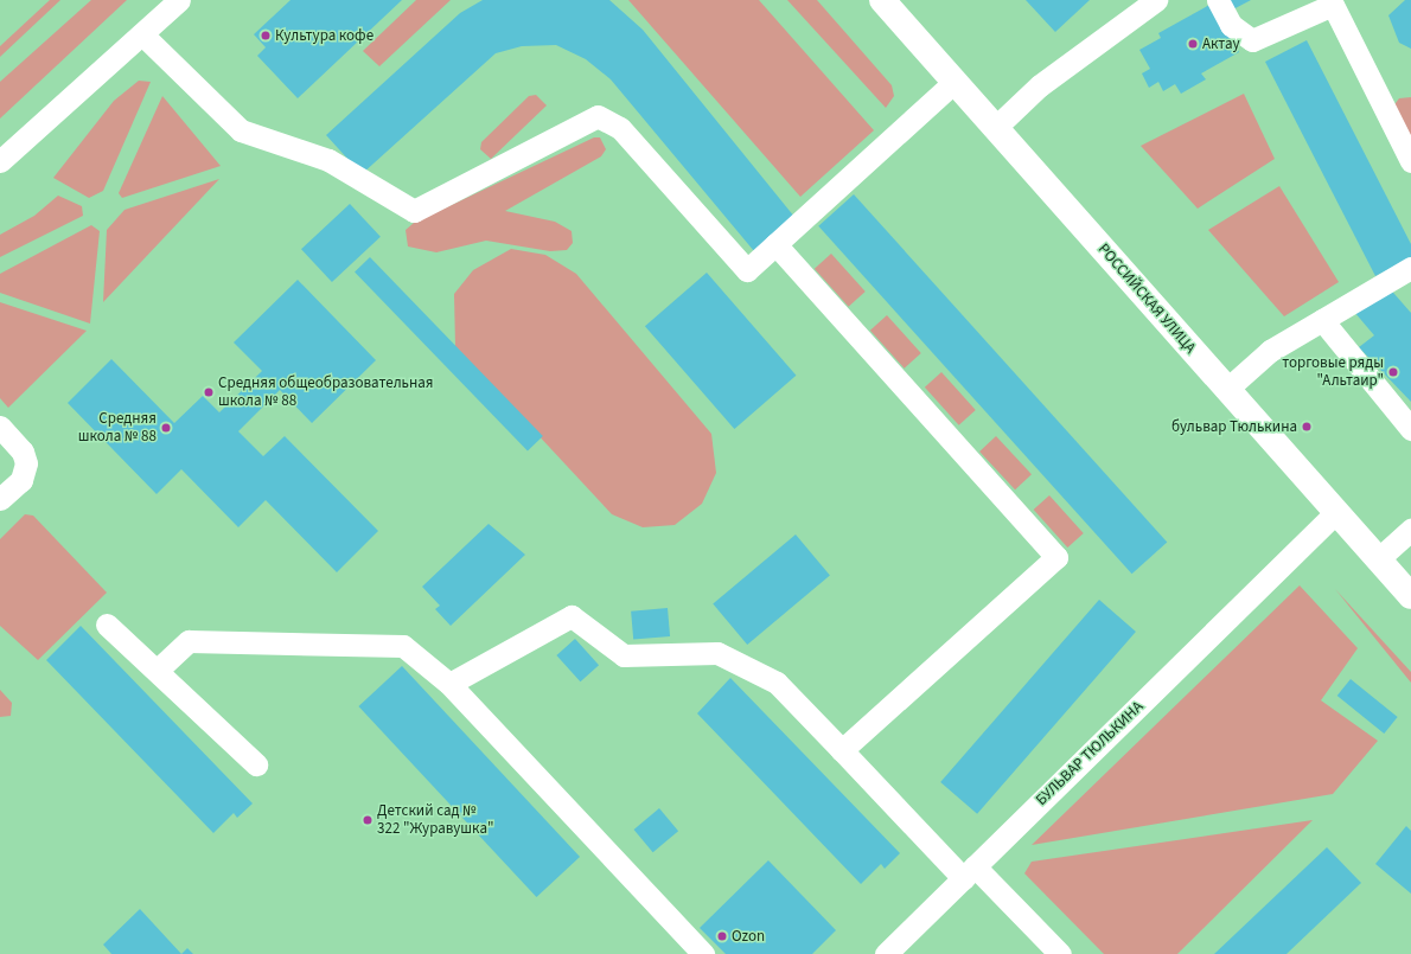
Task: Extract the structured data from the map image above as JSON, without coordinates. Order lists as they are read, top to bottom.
{
  "streets": {
    "main road": ["РОССИЙСКАЯ УЛИЦА"],
    "street": ["БУЛЬВАР ТЮЛЬКИНА"]
  },
  "crossings": [
    ["РОССИЙСКАЯ УЛИЦА", "БУЛЬВАР ТЮЛЬКИНА"]
  ],
  "places": [
    "Культура кофе",
    "Актау",
    "торговые ряды \"Альтаир\"",
    "Средняя общеобразовательная школа № 88",
    "бульвар Тюлькина",
    "Средняя школа № 88",
    "Детский сад № 322 \"Журавушка\"",
    "Ozon"
  ]
}
